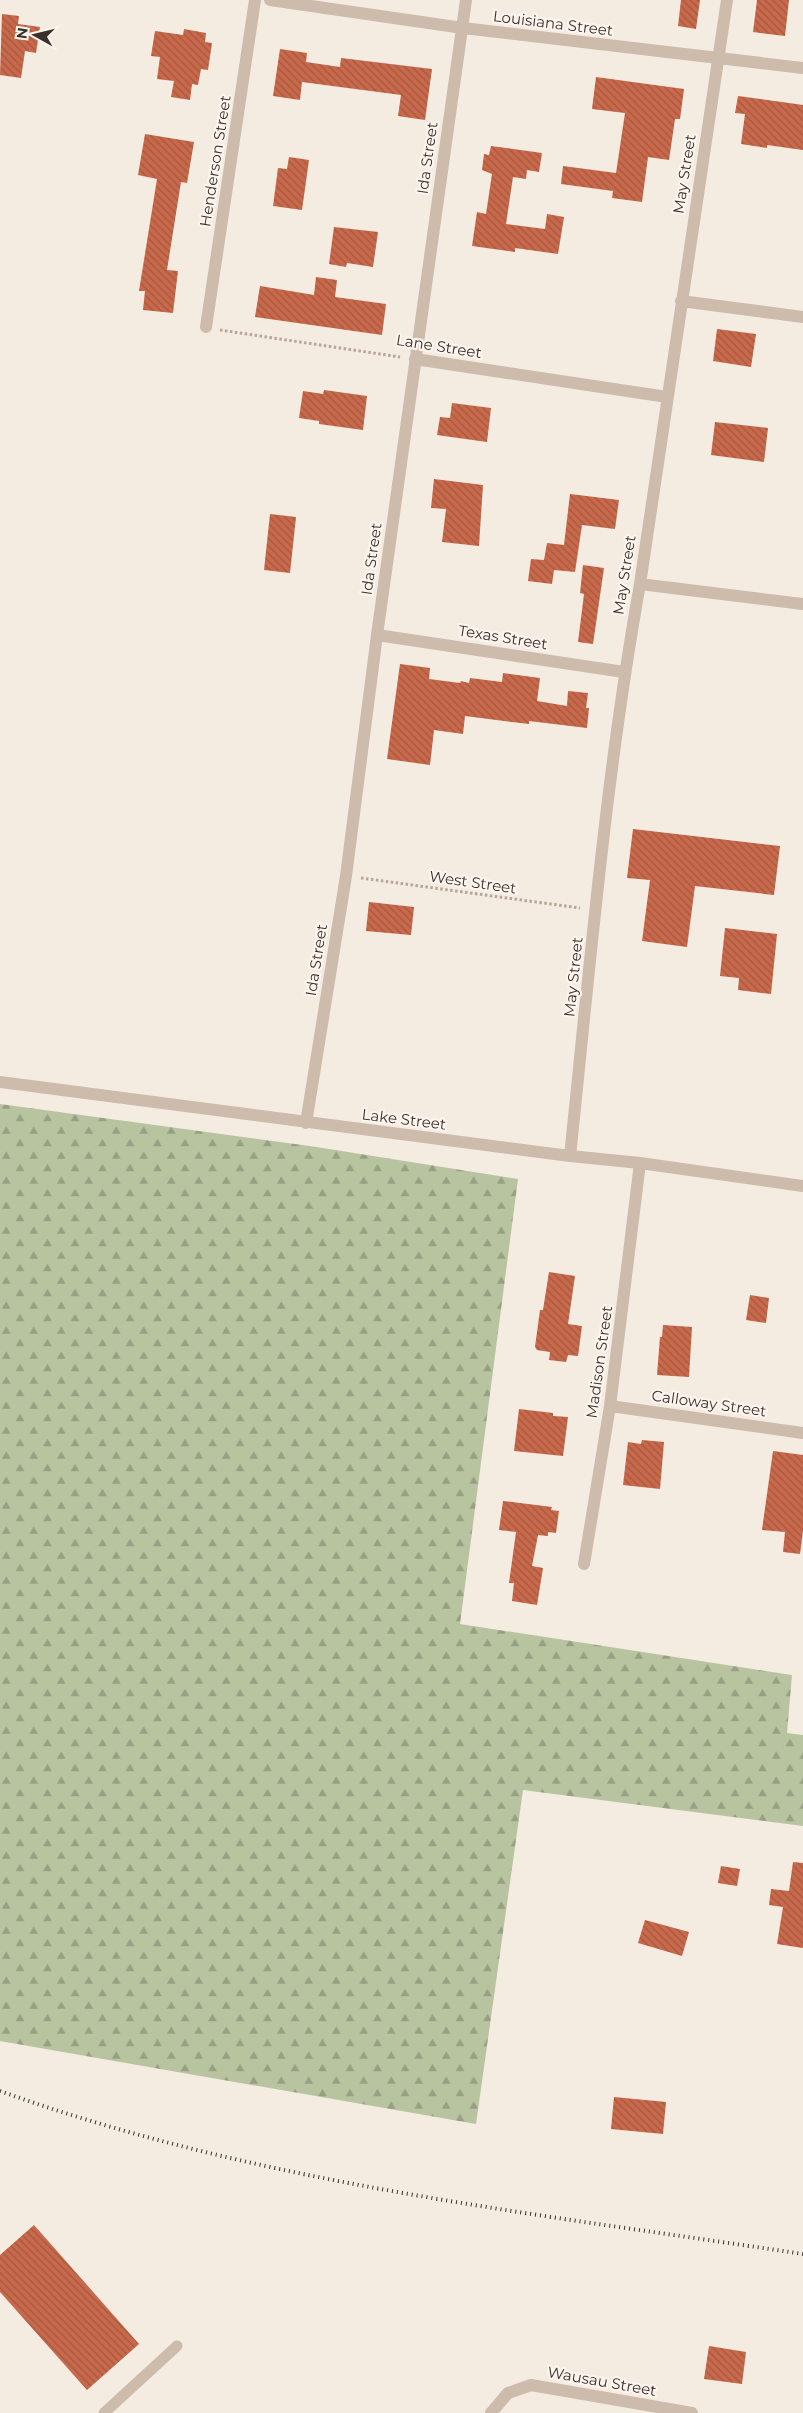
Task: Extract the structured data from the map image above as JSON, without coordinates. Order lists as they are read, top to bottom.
{
  "streets": {
    "street": [
      "Louisiana Street",
      "Ida Street",
      "Henderson Street",
      "May Street",
      "Lane Street",
      "Texas Street",
      "Lake Street",
      "Madison Street",
      "Calloway Street",
      "Wausau Street"
    ],
    "path": ["West Street"]
  },
  "crossings": [
    ["Louisiana Street", "Ida Street"],
    ["Louisiana Street", "May Street"],
    ["Ida Street", "Lane Street"],
    ["Ida Street", "Texas Street"],
    ["Ida Street", "West Street"],
    ["Ida Street", "Lake Street"],
    ["Henderson Street", "Lane Street"],
    ["May Street", "Lane Street"],
    ["May Street", "Texas Street"],
    ["May Street", "West Street"],
    ["May Street", "Lake Street"],
    ["Lake Street", "Madison Street"],
    ["Madison Street", "Calloway Street"]
  ],
  "north": "left"
}
